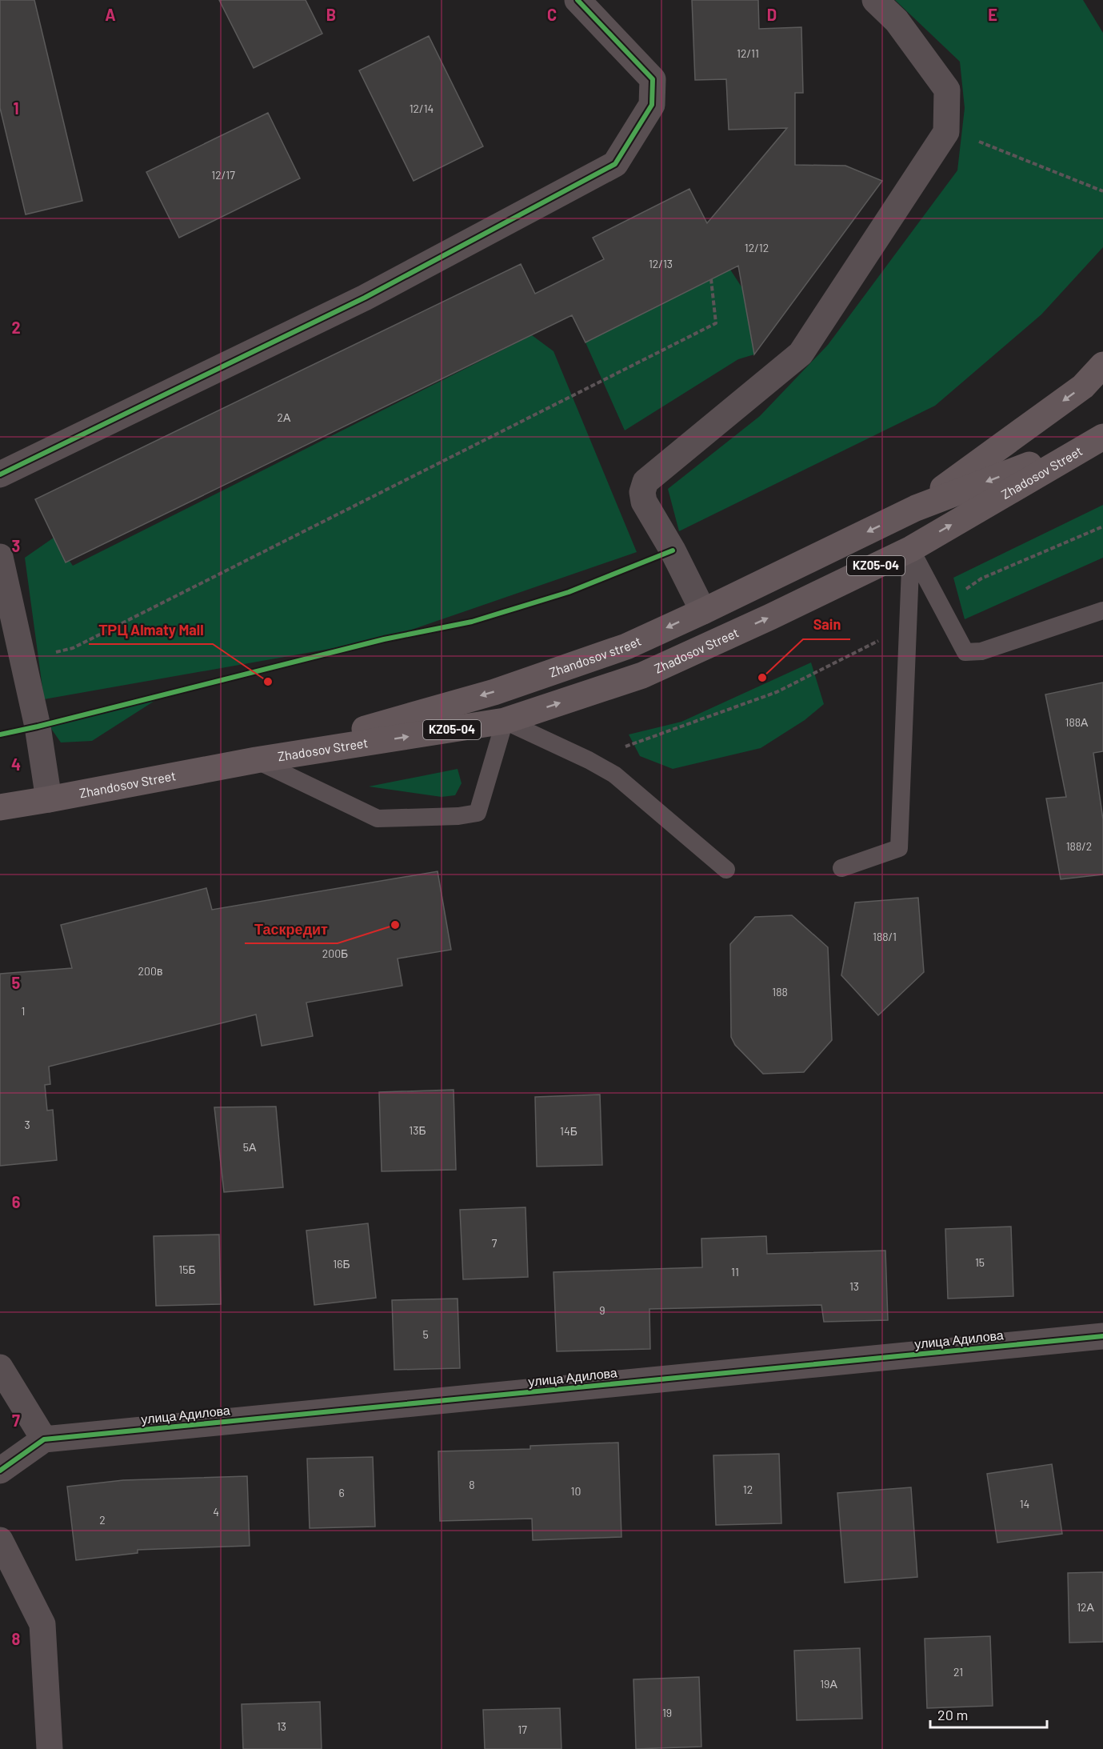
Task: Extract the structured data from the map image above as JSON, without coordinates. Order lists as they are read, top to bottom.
{
  "streets": {
    "main road": [
      "Zhadosov Street",
      "KZ05-04",
      "Zhandosov street",
      "Zhandosov Street"
    ],
    "street": ["улица Адилова"]
  },
  "crossings": [
    ["Zhadosov Street", "KZ05-04"],
    ["Zhadosov Street", "Zhandosov street"],
    ["Zhadosov Street", "Zhandosov Street"],
    ["KZ05-04", "Zhandosov street"],
    ["Zhandosov street", "Zhandosov Street"]
  ],
  "one_way": ["Zhandosov street"],
  "places": ["Sain", "ТРЦ Almaty Mall", "Таскредит"],
  "house_numbers": [
    "12/11",
    "12/14",
    "12/17",
    "12/12",
    "12/13",
    "2А",
    "188А",
    "188/2",
    "188/1",
    "200Б",
    "200в",
    "188",
    "1",
    "3",
    "13Б",
    "14Б",
    "5А",
    "7",
    "15",
    "16Б",
    "15Б",
    "11",
    "13",
    "9",
    "5",
    "8",
    "12",
    "10",
    "6",
    "14",
    "4",
    "2",
    "12А",
    "21",
    "19А",
    "19",
    "13",
    "17"
  ],
  "scale_bar": "20 m",
  "grid": {
    "columns": [
      "A",
      "B",
      "C",
      "D",
      "E"
    ],
    "rows": [
      "1",
      "2",
      "3",
      "4",
      "5",
      "6",
      "7",
      "8"
    ]
  }
}
